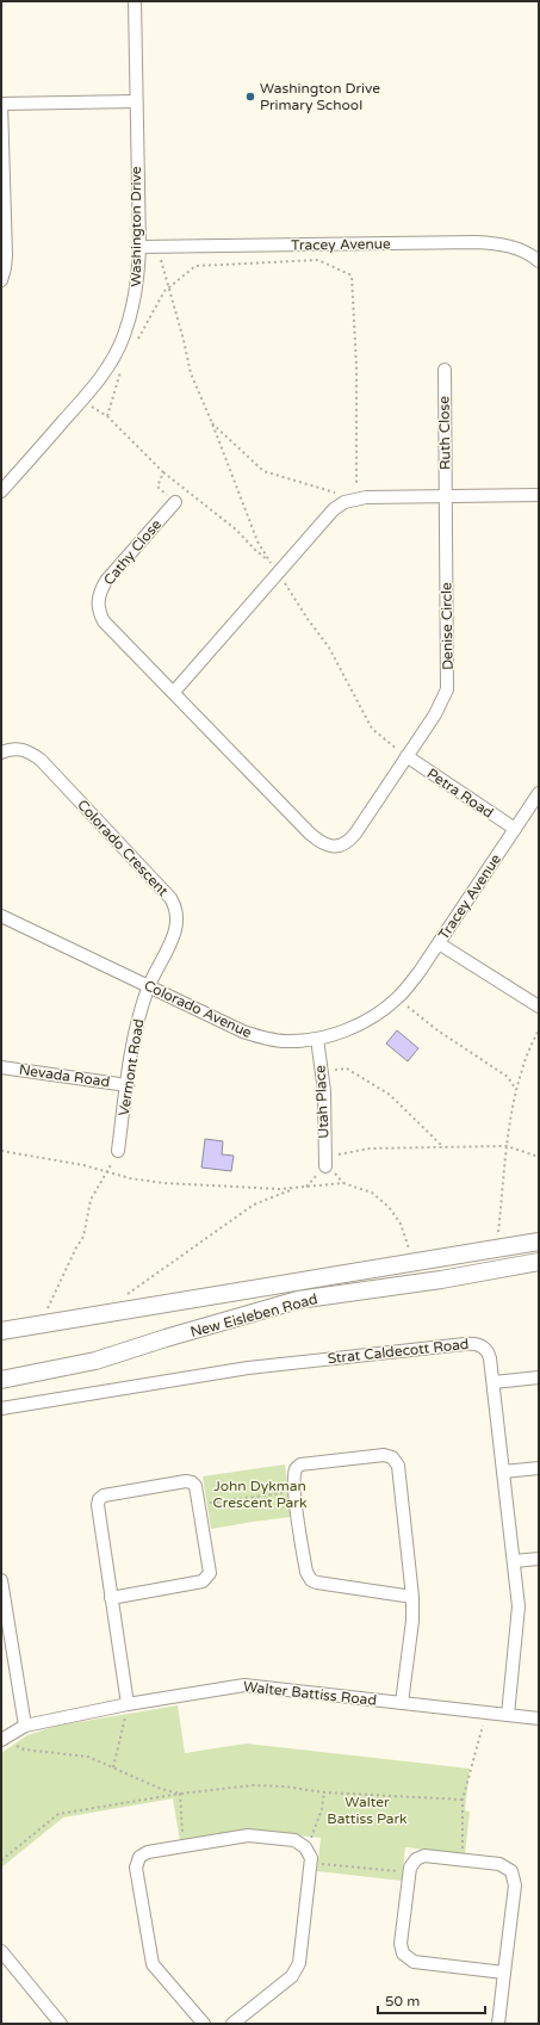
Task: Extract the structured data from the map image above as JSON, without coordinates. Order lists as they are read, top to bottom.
{
  "streets": {
    "main road": ["New Eisleben Road"],
    "street": [
      "Washington Drive",
      "Tracey Avenue",
      "Ruth Close",
      "Cathy Close",
      "Denise Circle",
      "Petra Road",
      "Colorado Crescent",
      "Colorado Avenue",
      "Vermont Road",
      "Nevada Road",
      "Utah Place",
      "Strat Caldecott Road",
      "Walter Battiss Road"
    ]
  },
  "crossings": [
    ["Washington Drive", "Tracey Avenue"],
    ["Tracey Avenue", "Petra Road"],
    ["Tracey Avenue", "Colorado Avenue"],
    ["Ruth Close", "Denise Circle"],
    ["Cathy Close", "Denise Circle"],
    ["Denise Circle", "Petra Road"],
    ["Colorado Crescent", "Colorado Avenue"],
    ["Colorado Crescent", "Vermont Road"],
    ["Colorado Avenue", "Vermont Road"],
    ["Colorado Avenue", "Utah Place"],
    ["Vermont Road", "Nevada Road"],
    ["Strat Caldecott Road", "Walter Battiss Road"]
  ],
  "parks": ["John Dykman Crescent Park", "Walter Battiss Park"],
  "places": ["Washington Drive Primary School"],
  "scale_bar": "50 m"
}
